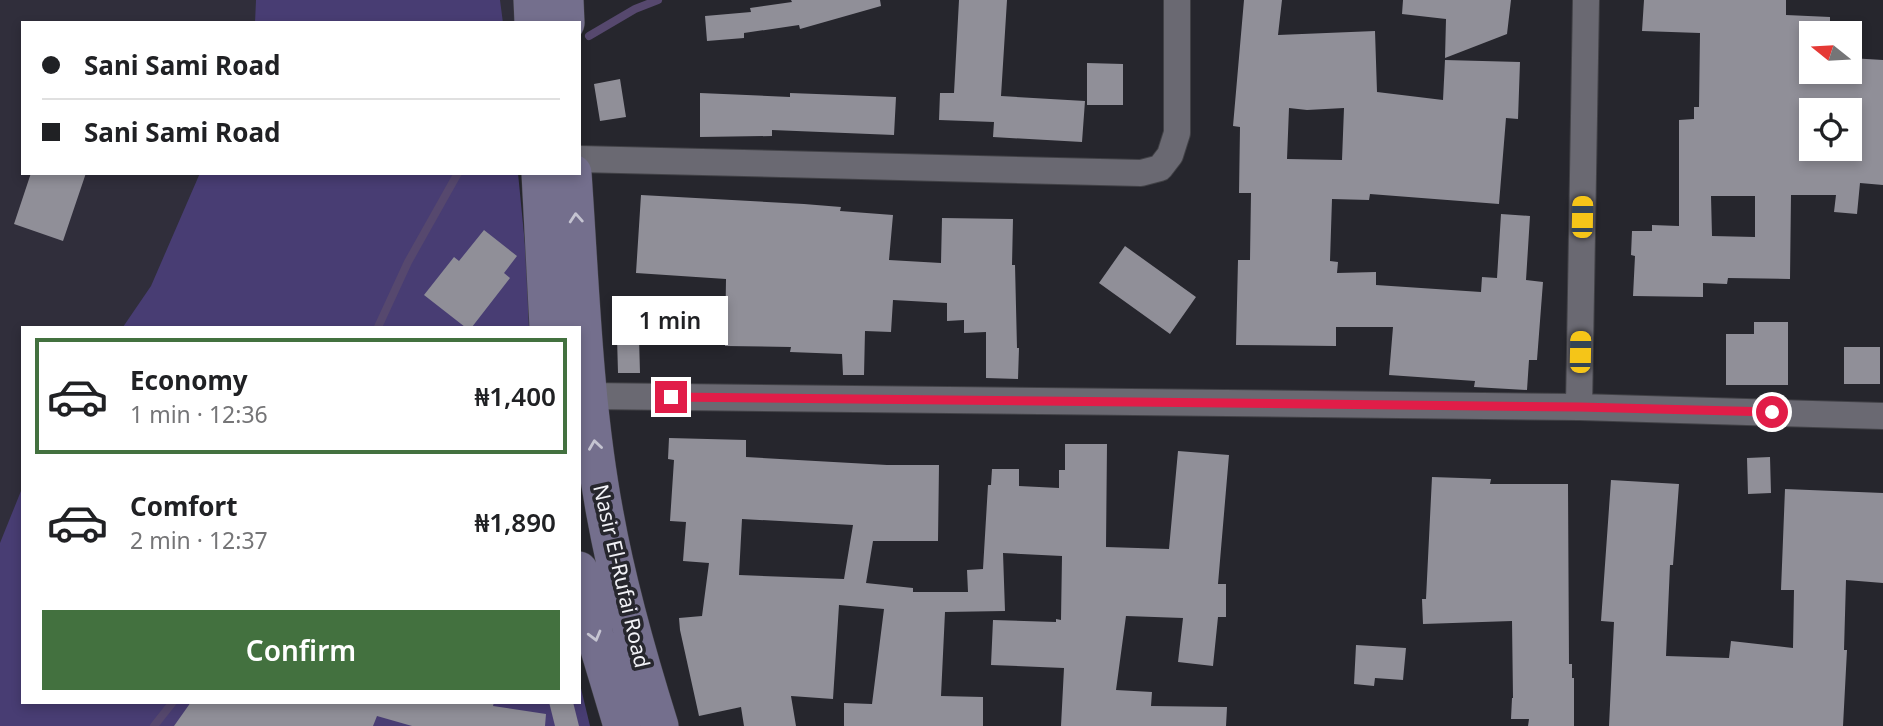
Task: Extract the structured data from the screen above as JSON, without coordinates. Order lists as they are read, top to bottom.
{
  "streets": {
    "main road": ["Nasir El-Rufai Road"]
  },
  "north": "left",
  "page": {
    "banner": ["Sani Sami Road", "Sani Sami Road"],
    "bubble": "1 min",
    "list": [
      {
        "name": "Economy",
        "note": "1 min · 12:36",
        "value": "₦1,400"
      },
      {
        "name": "Comfort",
        "note": "2 min · 12:37",
        "value": "₦1,890"
      }
    ],
    "buttons": "Confirm"
  }
}
